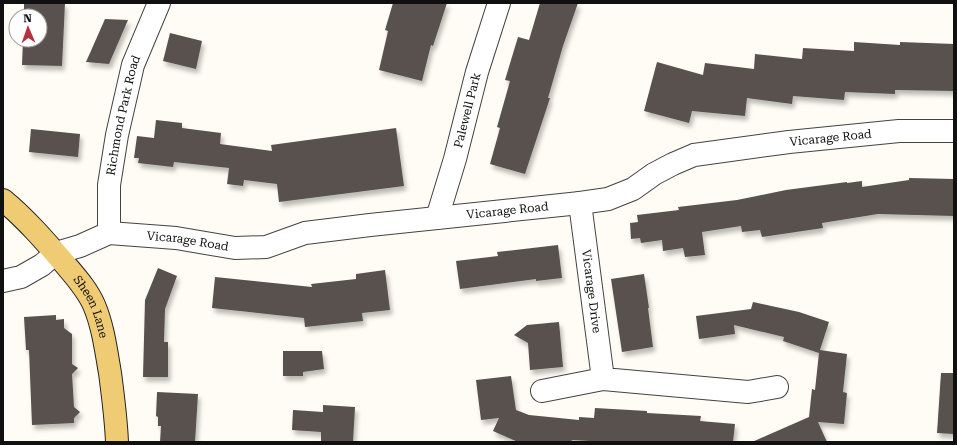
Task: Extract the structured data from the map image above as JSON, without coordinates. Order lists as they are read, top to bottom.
{
  "streets": {
    "main road": ["Sheen Lane"],
    "street": [
      "Palewell Park",
      "Richmond Park Road",
      "Vicarage Road",
      "Vicarage Drive"
    ]
  },
  "crossings": [
    ["Palewell Park", "Vicarage Road"],
    ["Richmond Park Road", "Vicarage Road"],
    ["Vicarage Road", "Vicarage Drive"],
    ["Vicarage Road", "Sheen Lane"]
  ],
  "north": "top"
}
